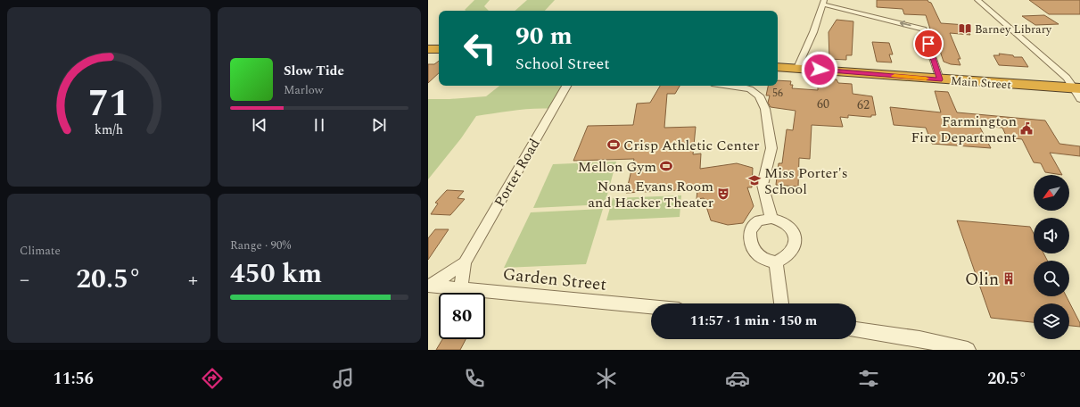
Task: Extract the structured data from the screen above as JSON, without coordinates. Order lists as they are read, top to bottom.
{
  "streets": {
    "highway": ["Main Street"],
    "street": ["Porter Road", "Garden Street"]
  },
  "crossings": [
    ["Porter Road", "Garden Street"]
  ],
  "places": {
    "library": ["Barney Library"],
    "public building": ["Farmington Fire Department"],
    "sports": ["Crisp Athletic Center", "Mellon Gym"],
    "school or university": ["Miss Porter's School"],
    "theatre": ["Nona Evans Room and Hacker Theater"],
    "building": ["Olin"]
  },
  "house_numbers": ["56", "60", "62"],
  "north": "bottom left",
  "page": {
    "turn": ["90 m", "School Street"],
    "song": ["Slow Tide", "Marlow"],
    "tile": [
      "Climate",
      ["Range · 90%", "450 km"]
    ],
    "heat": ["−", "20.5°", "+"],
    "limit": "80",
    "trip": "11:57 · 1 min · 150 m",
    "tabs": ["11:56", "20.5°"],
    "gauge": ["71", "km/h"]
  }
}
